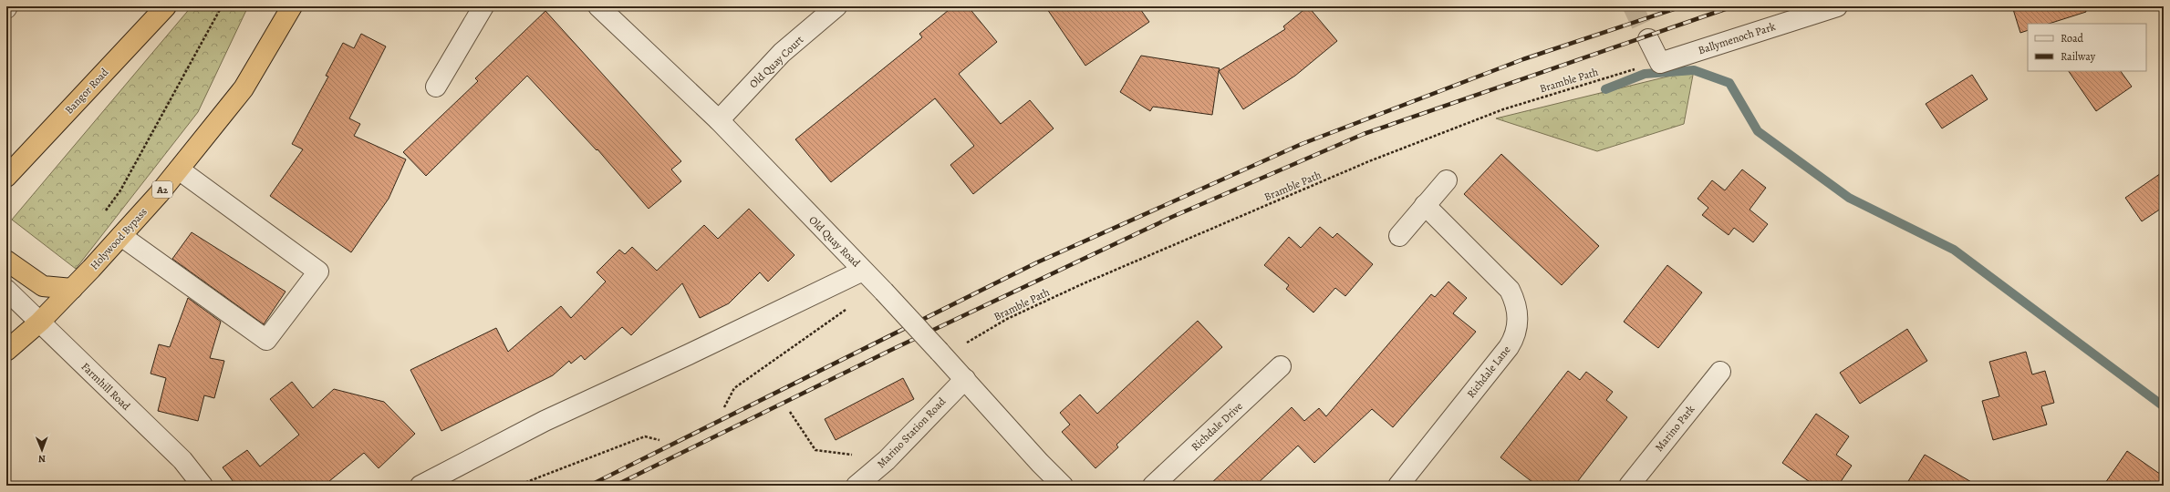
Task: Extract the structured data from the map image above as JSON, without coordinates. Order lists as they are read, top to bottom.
{
  "streets": {
    "highway": ["Bangor Road", "A2", "Holywood Bypass"],
    "street": [
      "Ballymenoch Park",
      "Old Quay Court",
      "Old Quay Road",
      "Richdale Lane",
      "Farmhill Road",
      "Richdale Drive",
      "Marino Park",
      "Marino Station Road"
    ],
    "path": ["Bramble Path"]
  },
  "crossings": [
    ["Ballymenoch Park", "Bramble Path"],
    ["Old Quay Court", "Old Quay Road"],
    ["Bramble Path", "Old Quay Road"],
    ["Holywood Bypass", "Farmhill Road"],
    ["Old Quay Road", "Marino Station Road"]
  ],
  "legend": ["Road", "Railway"],
  "north": "bottom"
}
